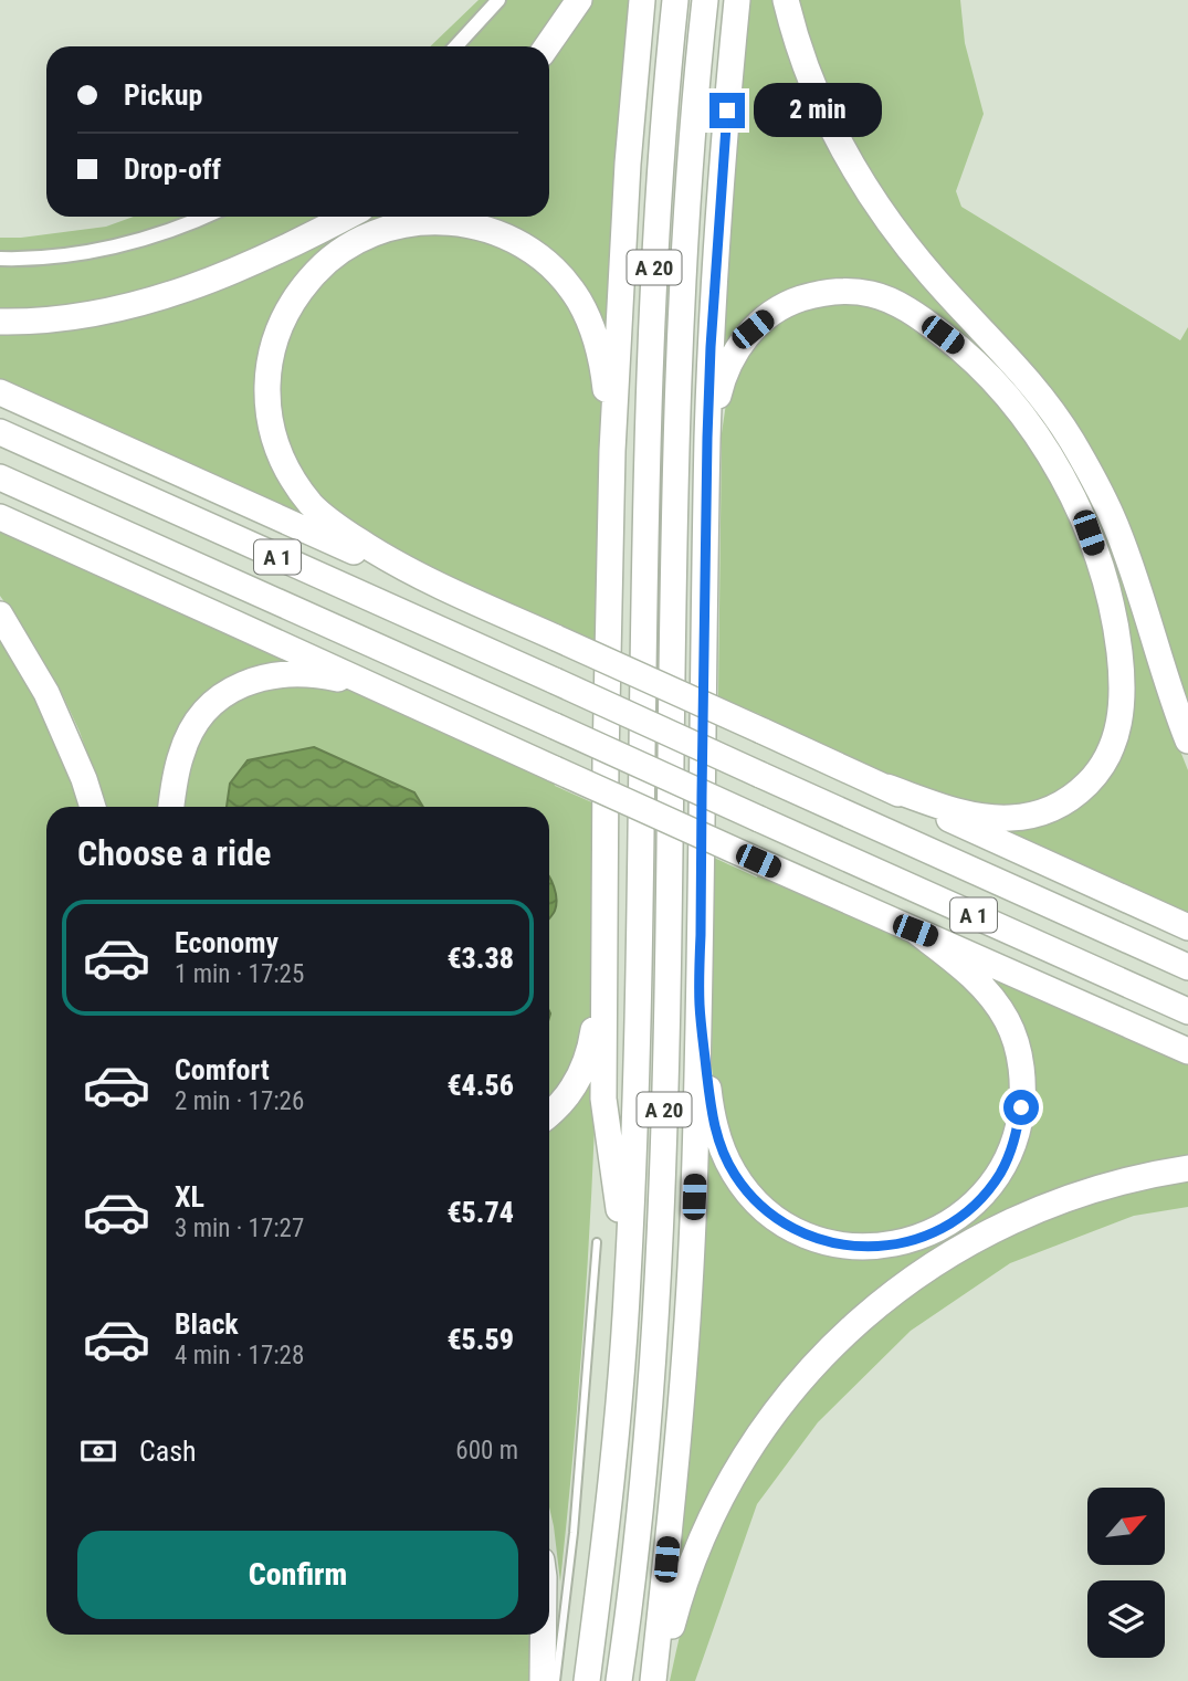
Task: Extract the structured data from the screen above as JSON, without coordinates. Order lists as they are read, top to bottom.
{
  "streets": {
    "highway": ["A 20", "A 1"]
  },
  "north": "top right",
  "page": {
    "banner": ["Pickup", "Drop-off"],
    "bubble": "2 min",
    "heading": "Choose a ride",
    "list": [
      {
        "name": "Economy",
        "note": "1 min · 17:25",
        "value": "€3.38"
      },
      {
        "name": "Comfort",
        "note": "2 min · 17:26",
        "value": "€4.56"
      },
      {
        "name": "XL",
        "note": "3 min · 17:27",
        "value": "€5.74"
      },
      {
        "name": "Black",
        "note": "4 min · 17:28",
        "value": "€5.59"
      }
    ],
    "pay": ["Cash", "600 m"],
    "buttons": "Confirm"
  }
}
